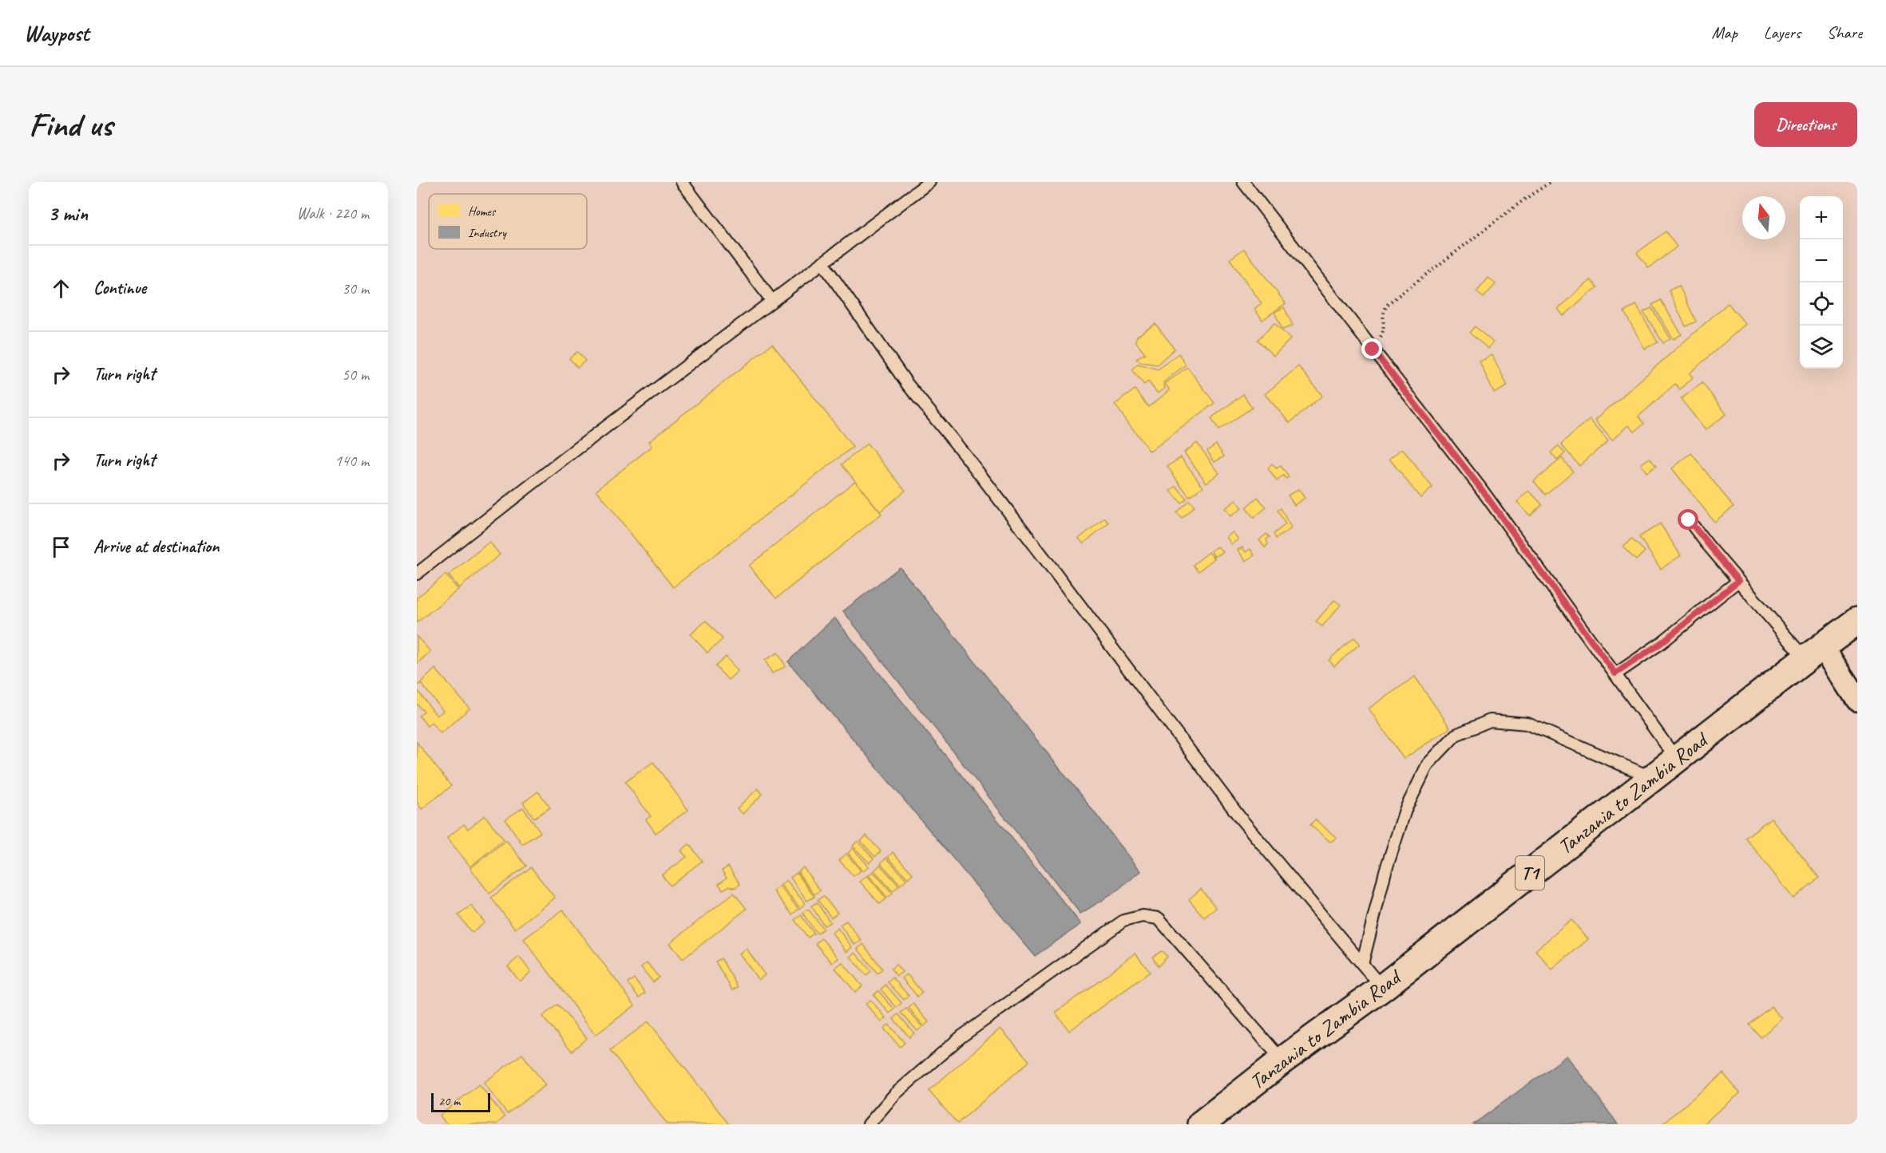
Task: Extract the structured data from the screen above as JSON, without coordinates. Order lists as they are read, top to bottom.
{
  "streets": {
    "highway": ["Tanzania to Zambia Road", "T1"]
  },
  "legend": ["Homes", "Industry"],
  "scale_bar": "20 m",
  "north": "top",
  "page": {
    "header": "Waypost",
    "nav": ["Map", "Layers", "Share"],
    "buttons": "Directions",
    "title": "Find us",
    "heading": ["3 min", "Walk · 220 m"],
    "map_buttons": ["+", "−"],
    "list": [
      ["Continue", "30 m"],
      ["Turn right", "50 m"],
      ["Turn right", "140 m"],
      "Arrive at destination"
    ],
    "scale": "20 m"
  }
}
